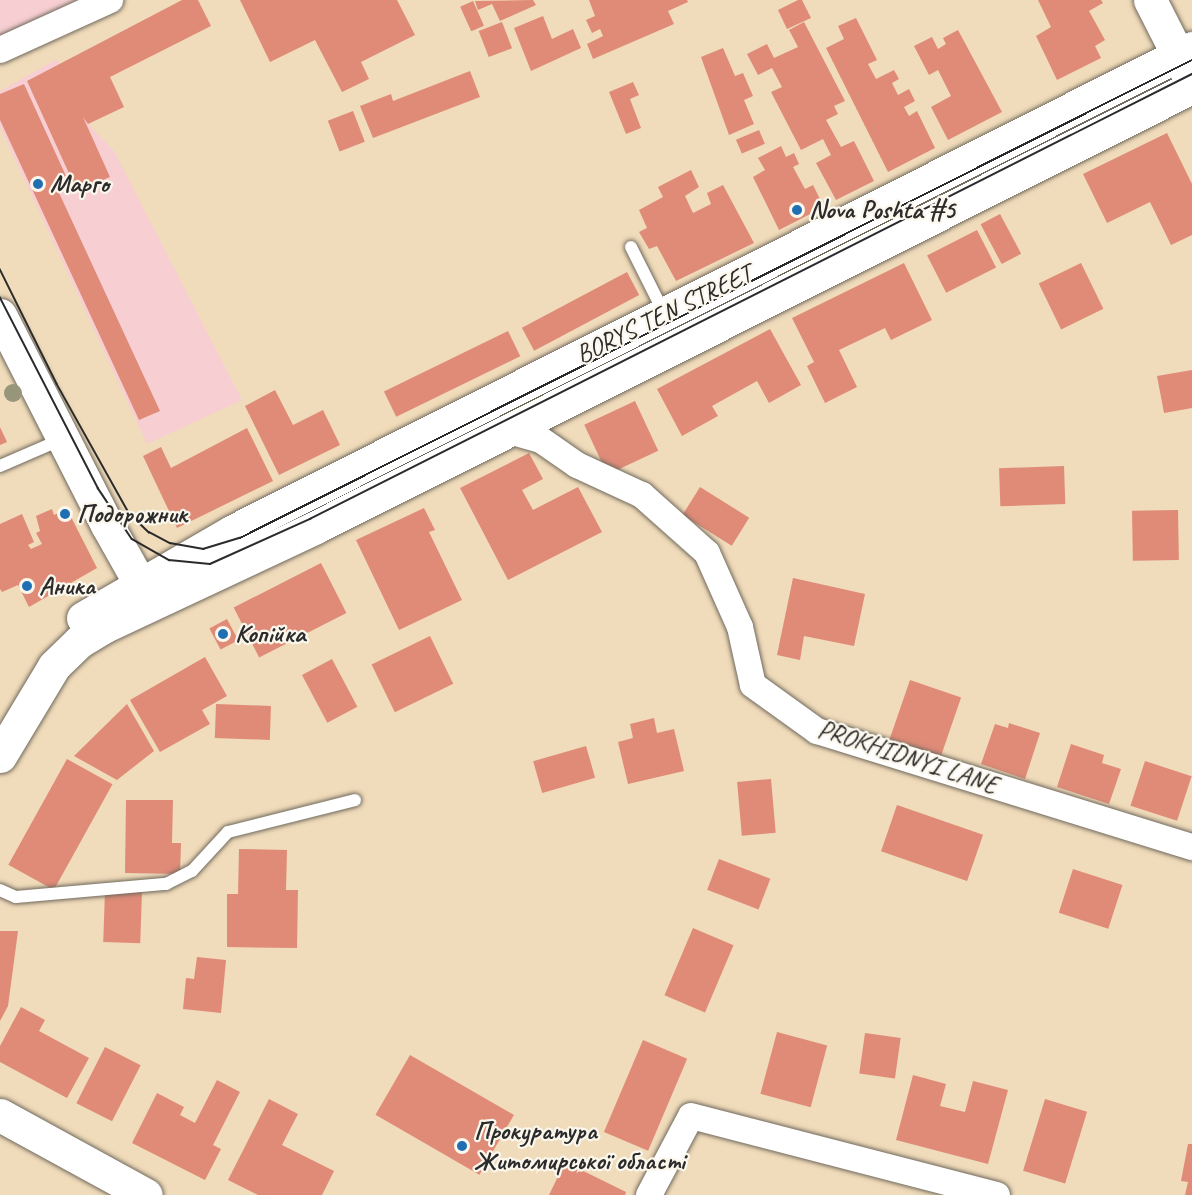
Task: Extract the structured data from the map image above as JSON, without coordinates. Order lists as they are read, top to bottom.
{
  "streets": {
    "street": ["BORYS TEN STREET", "PROKHIDNYI LANE"]
  },
  "crossings": [
    ["BORYS TEN STREET", "PROKHIDNYI LANE"]
  ],
  "places": [
    "Марго",
    "Nova Poshta #5",
    "Подорожник",
    "Аника",
    "Копійка",
    "Прокуратура Житомирської області"
  ]
}
